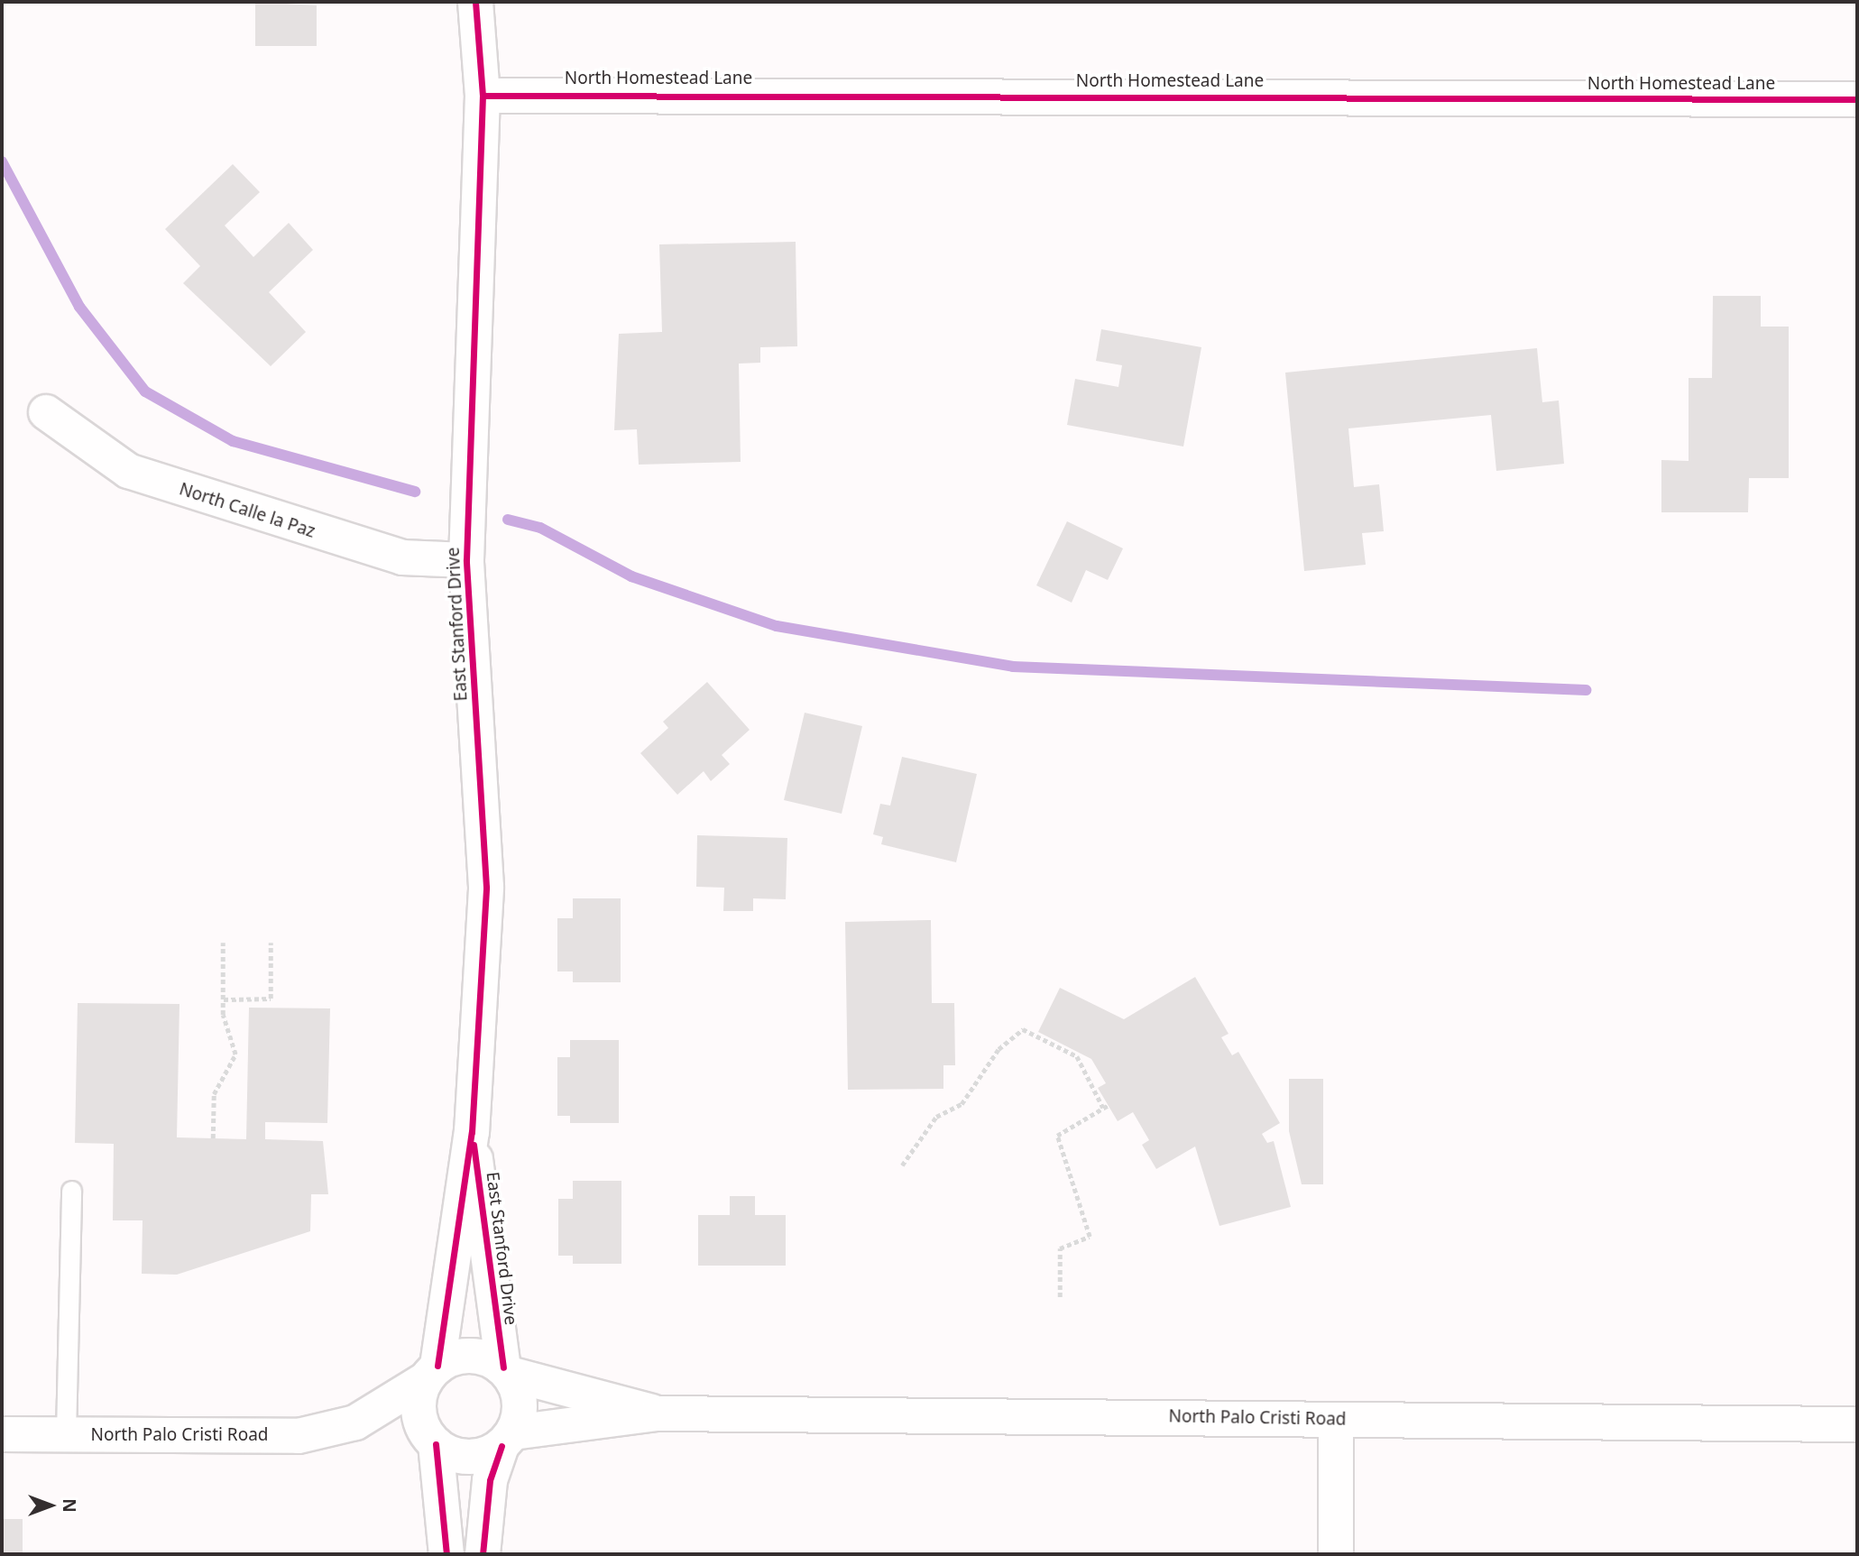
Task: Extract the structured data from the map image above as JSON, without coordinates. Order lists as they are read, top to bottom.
{
  "streets": {
    "street": [
      "North Homestead Lane",
      "North Calle la Paz",
      "East Stanford Drive",
      "North Palo Cristi Road"
    ]
  },
  "crossings": [
    ["North Homestead Lane", "East Stanford Drive"],
    ["North Calle la Paz", "East Stanford Drive"],
    ["East Stanford Drive", "North Palo Cristi Road"]
  ],
  "north": "right"
}
